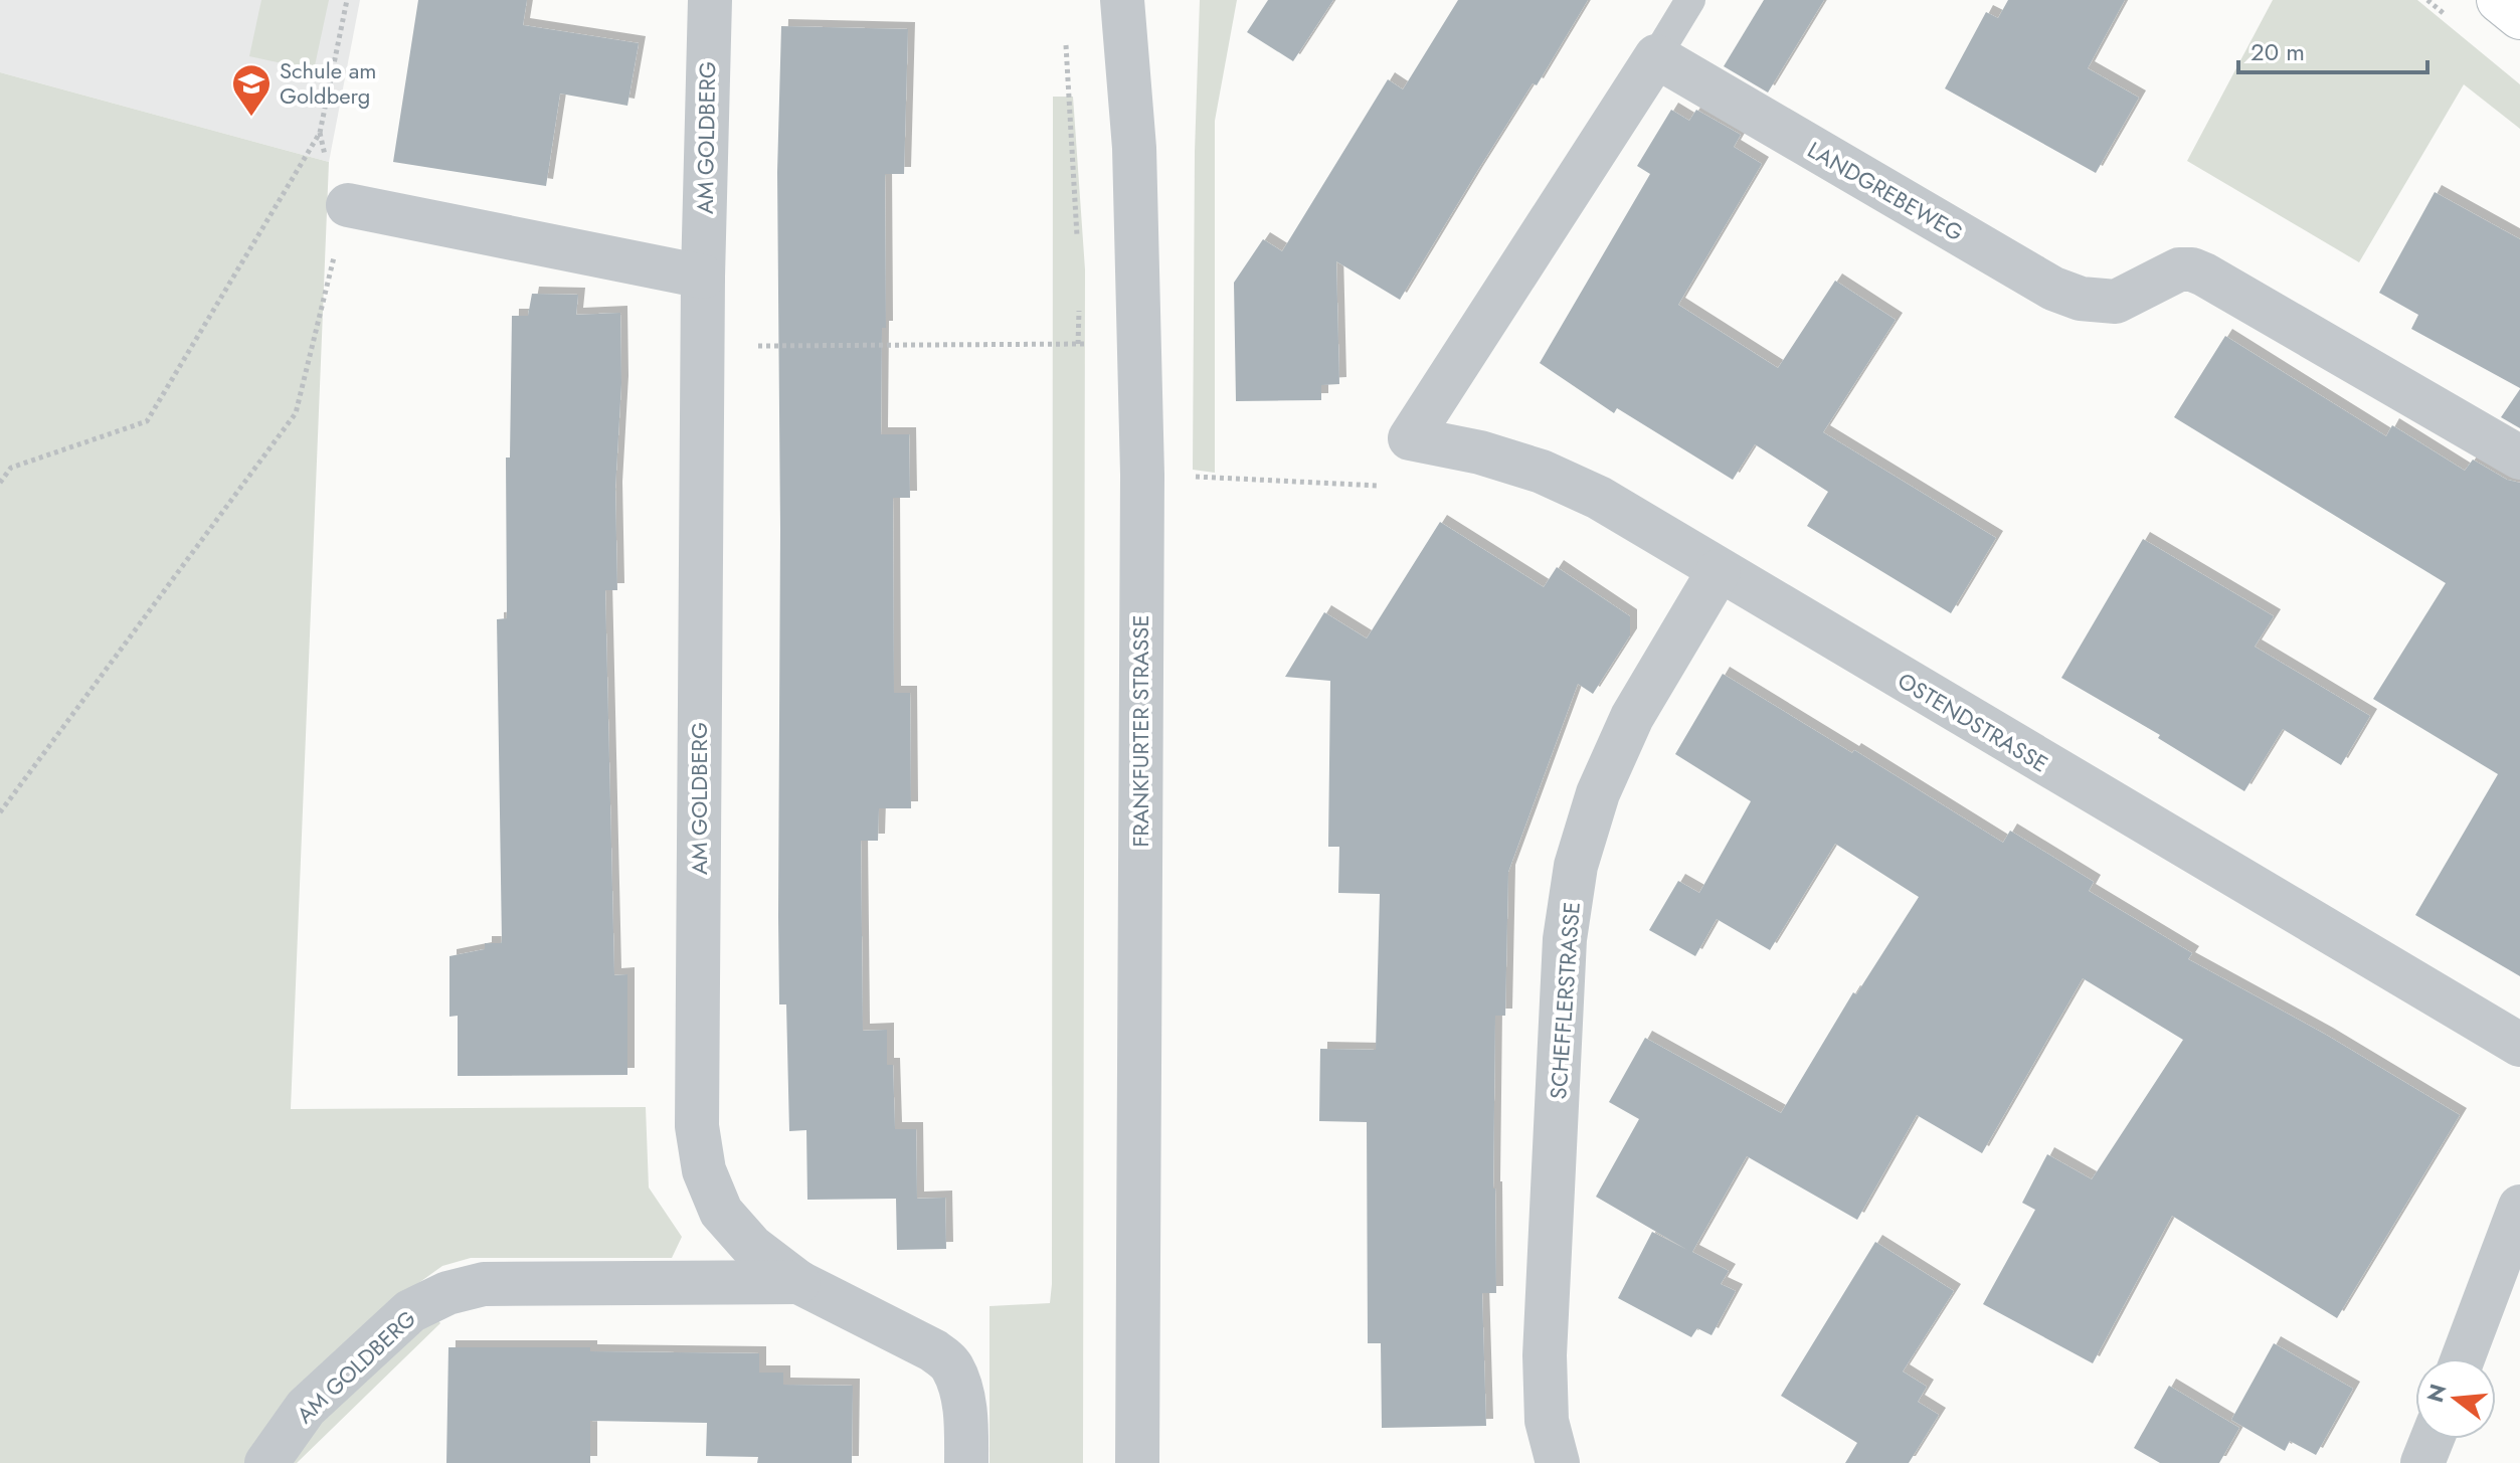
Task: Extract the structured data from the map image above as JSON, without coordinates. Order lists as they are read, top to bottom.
{
  "streets": {
    "street": [
      "AM GOLDBERG",
      "LANDGREBEWEG",
      "OSTENDSTRASSE",
      "FRANKFURTER STRASSE",
      "SCHEFFLERSTRASSE"
    ]
  },
  "crossings": [
    ["LANDGREBEWEG", "OSTENDSTRASSE"],
    ["OSTENDSTRASSE", "SCHEFFLERSTRASSE"]
  ],
  "places": {
    "school or university": ["Schule am Goldberg"]
  },
  "scale_bar": "20 m",
  "north": "left"
}
